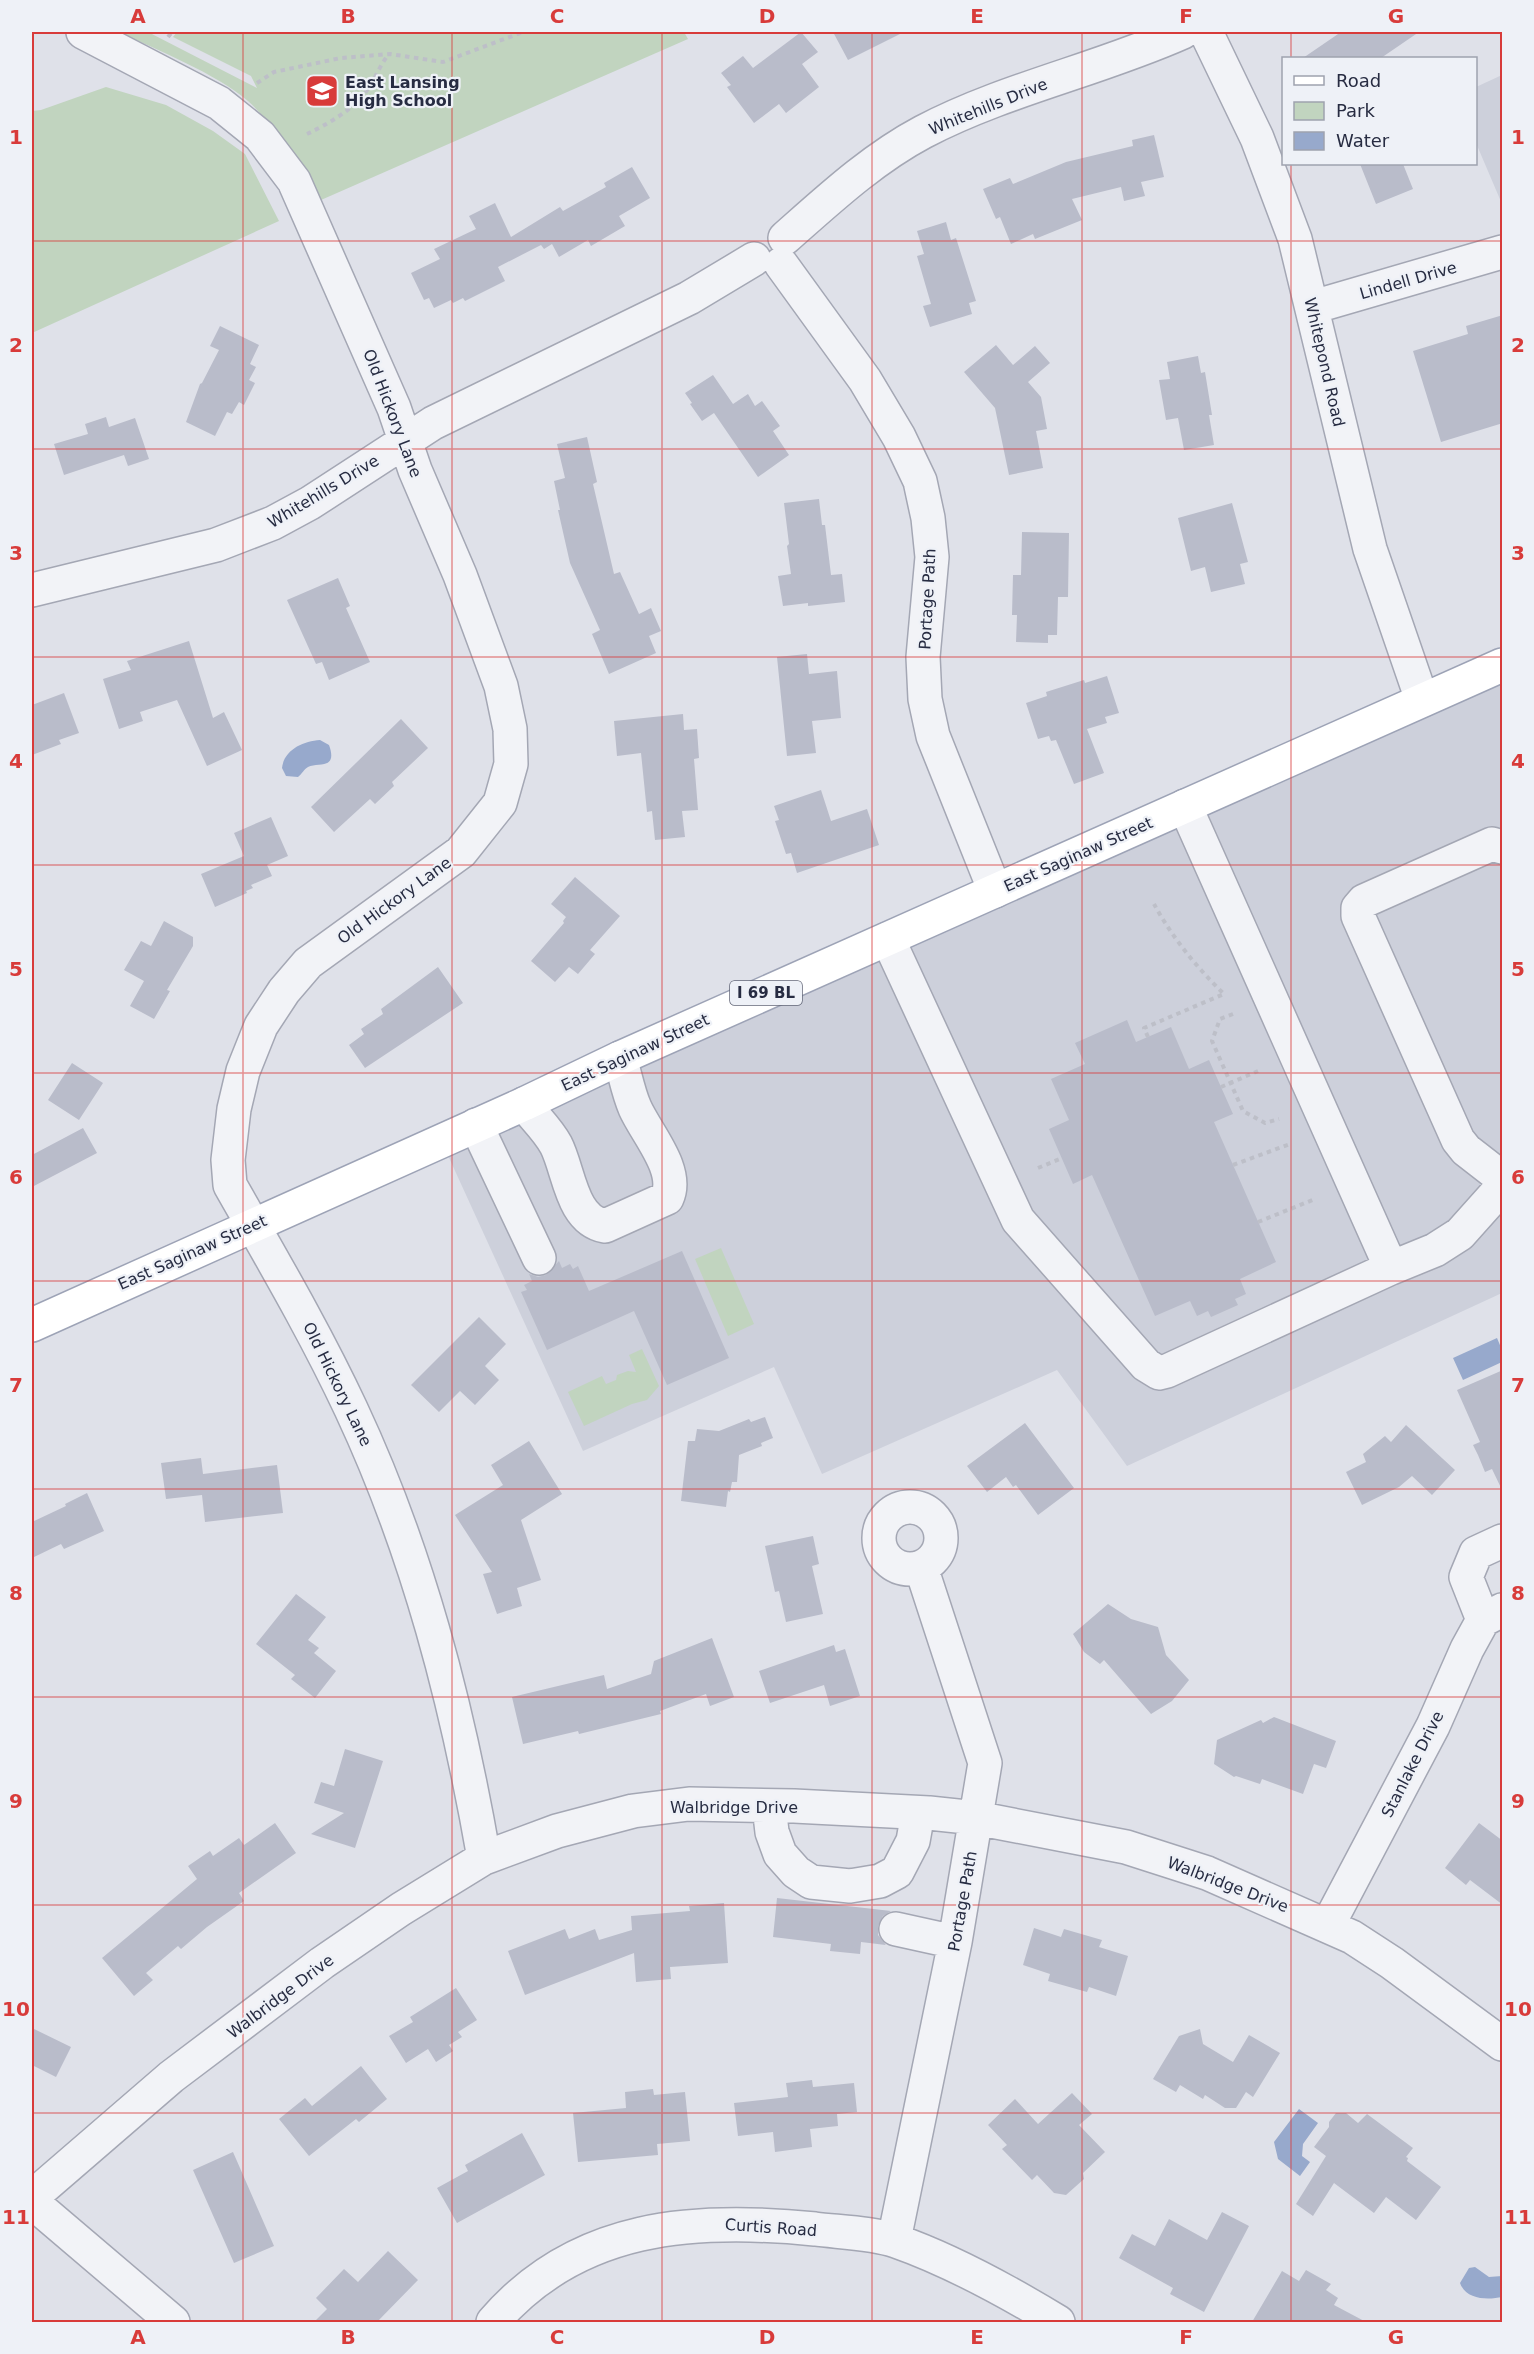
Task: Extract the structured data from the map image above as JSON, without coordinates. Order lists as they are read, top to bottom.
{
  "streets": {
    "main road": ["East Saginaw Street", "I 69 BL"],
    "street": [
      "Whitehills Drive",
      "Lindell Drive",
      "Whitepond Road",
      "Old Hickory Lane",
      "Portage Path",
      "Stanlake Drive",
      "Walbridge Drive",
      "Curtis Road"
    ]
  },
  "crossings": [
    ["Whitehills Drive", "Old Hickory Lane"],
    ["Whitehills Drive", "Portage Path"],
    ["Lindell Drive", "Whitepond Road"],
    ["Whitepond Road", "East Saginaw Street"],
    ["Old Hickory Lane", "East Saginaw Street"],
    ["Old Hickory Lane", "Walbridge Drive"],
    ["Portage Path", "East Saginaw Street"],
    ["Portage Path", "Walbridge Drive"],
    ["Portage Path", "Curtis Road"],
    ["Stanlake Drive", "Walbridge Drive"]
  ],
  "places": {
    "school or university": ["East Lansing High School"]
  },
  "legend": ["Road", "Park", "Water"],
  "grid": {
    "columns": [
      "A",
      "B",
      "C",
      "D",
      "E",
      "F",
      "G"
    ],
    "rows": [
      "1",
      "2",
      "3",
      "4",
      "5",
      "6",
      "7",
      "8",
      "9",
      "10",
      "11"
    ]
  }
}
